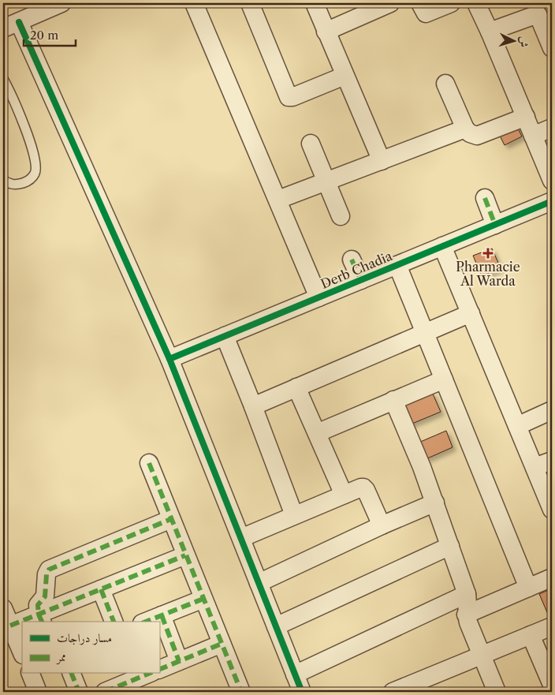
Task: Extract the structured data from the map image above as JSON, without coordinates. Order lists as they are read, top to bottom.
{
  "streets": {
    "street": ["Derb Chadia"]
  },
  "places": {
    "health": ["Pharmacie Al Warda"]
  },
  "legend": ["مسار دراجات", "ممر"],
  "scale_bar": "20 m",
  "north": "right"
}
